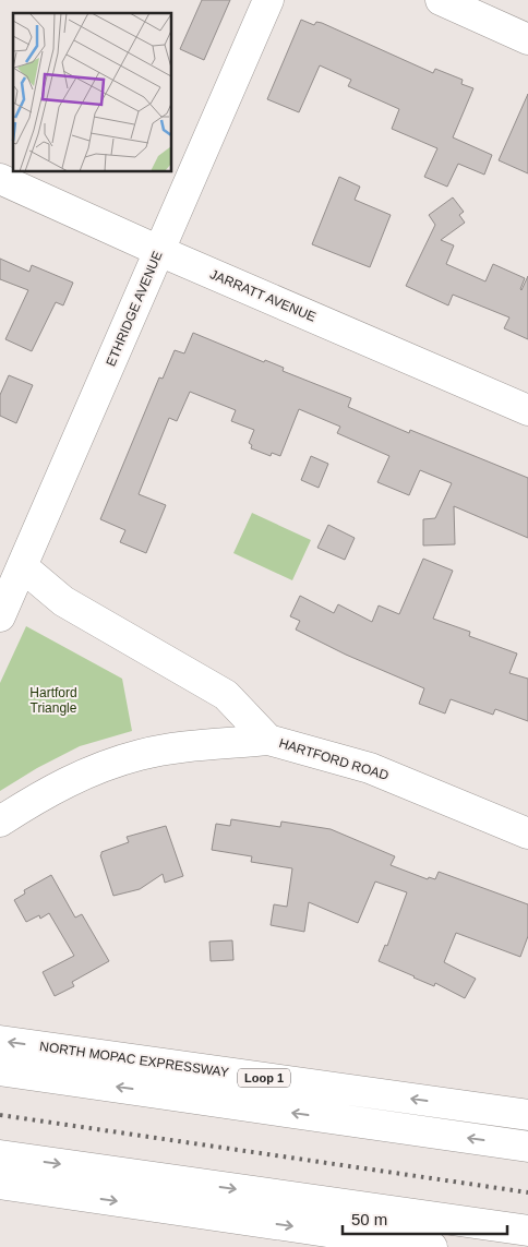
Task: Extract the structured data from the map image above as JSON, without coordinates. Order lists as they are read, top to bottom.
{
  "streets": {
    "main road": [
      "JARRATT AVENUE",
      "ETHRIDGE AVENUE",
      "HARTFORD ROAD",
      "NORTH MOPAC EXPRESSWAY",
      "Loop 1"
    ]
  },
  "crossings": [
    ["JARRATT AVENUE", "ETHRIDGE AVENUE"],
    ["ETHRIDGE AVENUE", "HARTFORD ROAD"]
  ],
  "parks": ["Hartford Triangle"],
  "scale_bar": "50 m"
}
